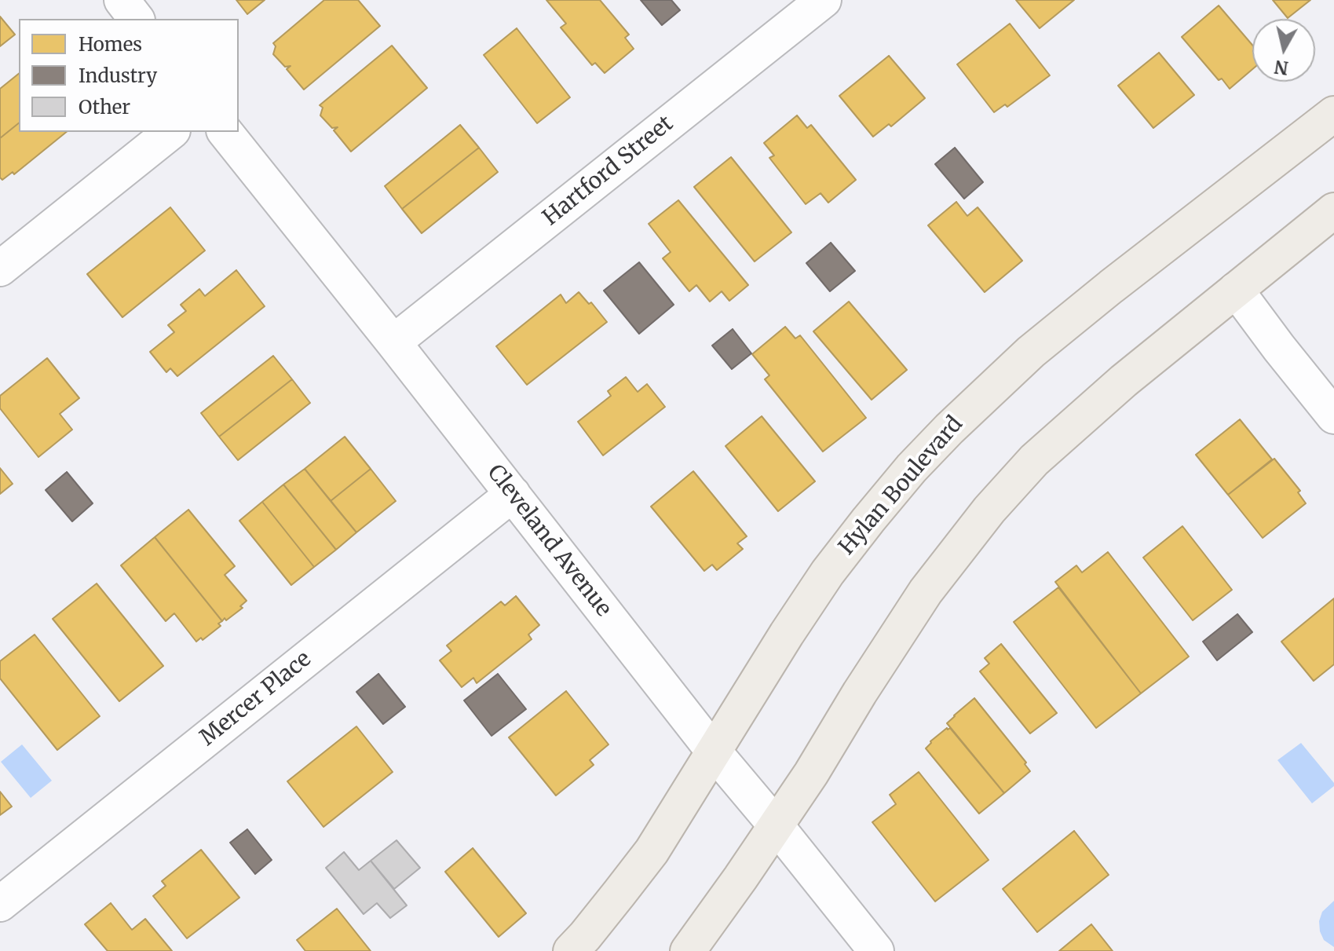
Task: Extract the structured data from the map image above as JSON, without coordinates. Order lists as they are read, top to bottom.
{
  "streets": {
    "main road": ["Hylan Boulevard"],
    "street": ["Hartford Street", "Cleveland Avenue", "Mercer Place"]
  },
  "crossings": [
    ["Hartford Street", "Cleveland Avenue"],
    ["Hylan Boulevard", "Cleveland Avenue"],
    ["Cleveland Avenue", "Mercer Place"]
  ],
  "legend": ["Homes", "Industry", "Other"],
  "north": "bottom"
}
